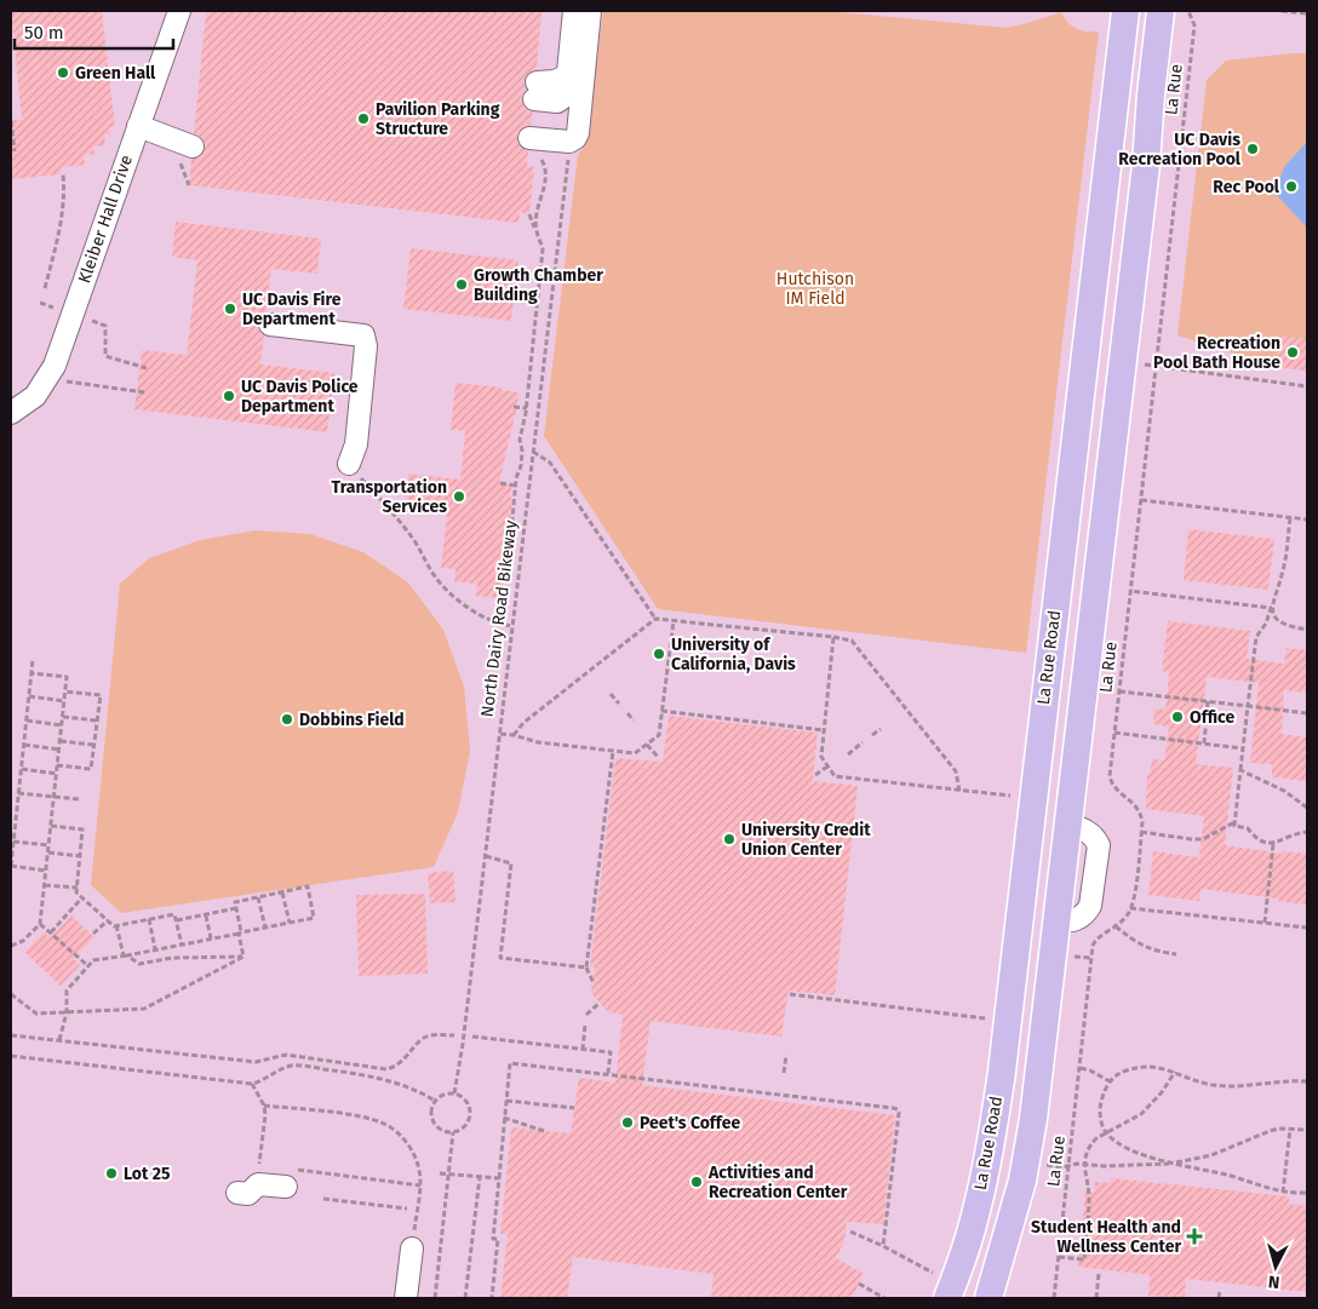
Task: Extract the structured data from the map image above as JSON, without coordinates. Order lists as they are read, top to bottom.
{
  "streets": {
    "main road": ["La Rue Road"],
    "lane": ["Kleiber Hall Drive"],
    "path": ["La Rue", "North Dairy Road Bikeway"]
  },
  "parks": ["Hutchison IM Field"],
  "places": {
    "other": [
      "Green Hall",
      "Pavilion Parking Structure",
      "UC Davis Recreation Pool",
      "Rec Pool",
      "Growth Chamber Building",
      "UC Davis Fire Department",
      "Recreation Pool Bath House",
      "UC Davis Police Department",
      "Transportation Services",
      "University of California, Davis",
      "Office",
      "Dobbins Field",
      "University Credit Union Center",
      "Peet's Coffee",
      "Lot 25",
      "Activities and Recreation Center"
    ],
    "health": ["Student Health and Wellness Center"]
  },
  "scale_bar": "50 m",
  "north": "bottom"
}
